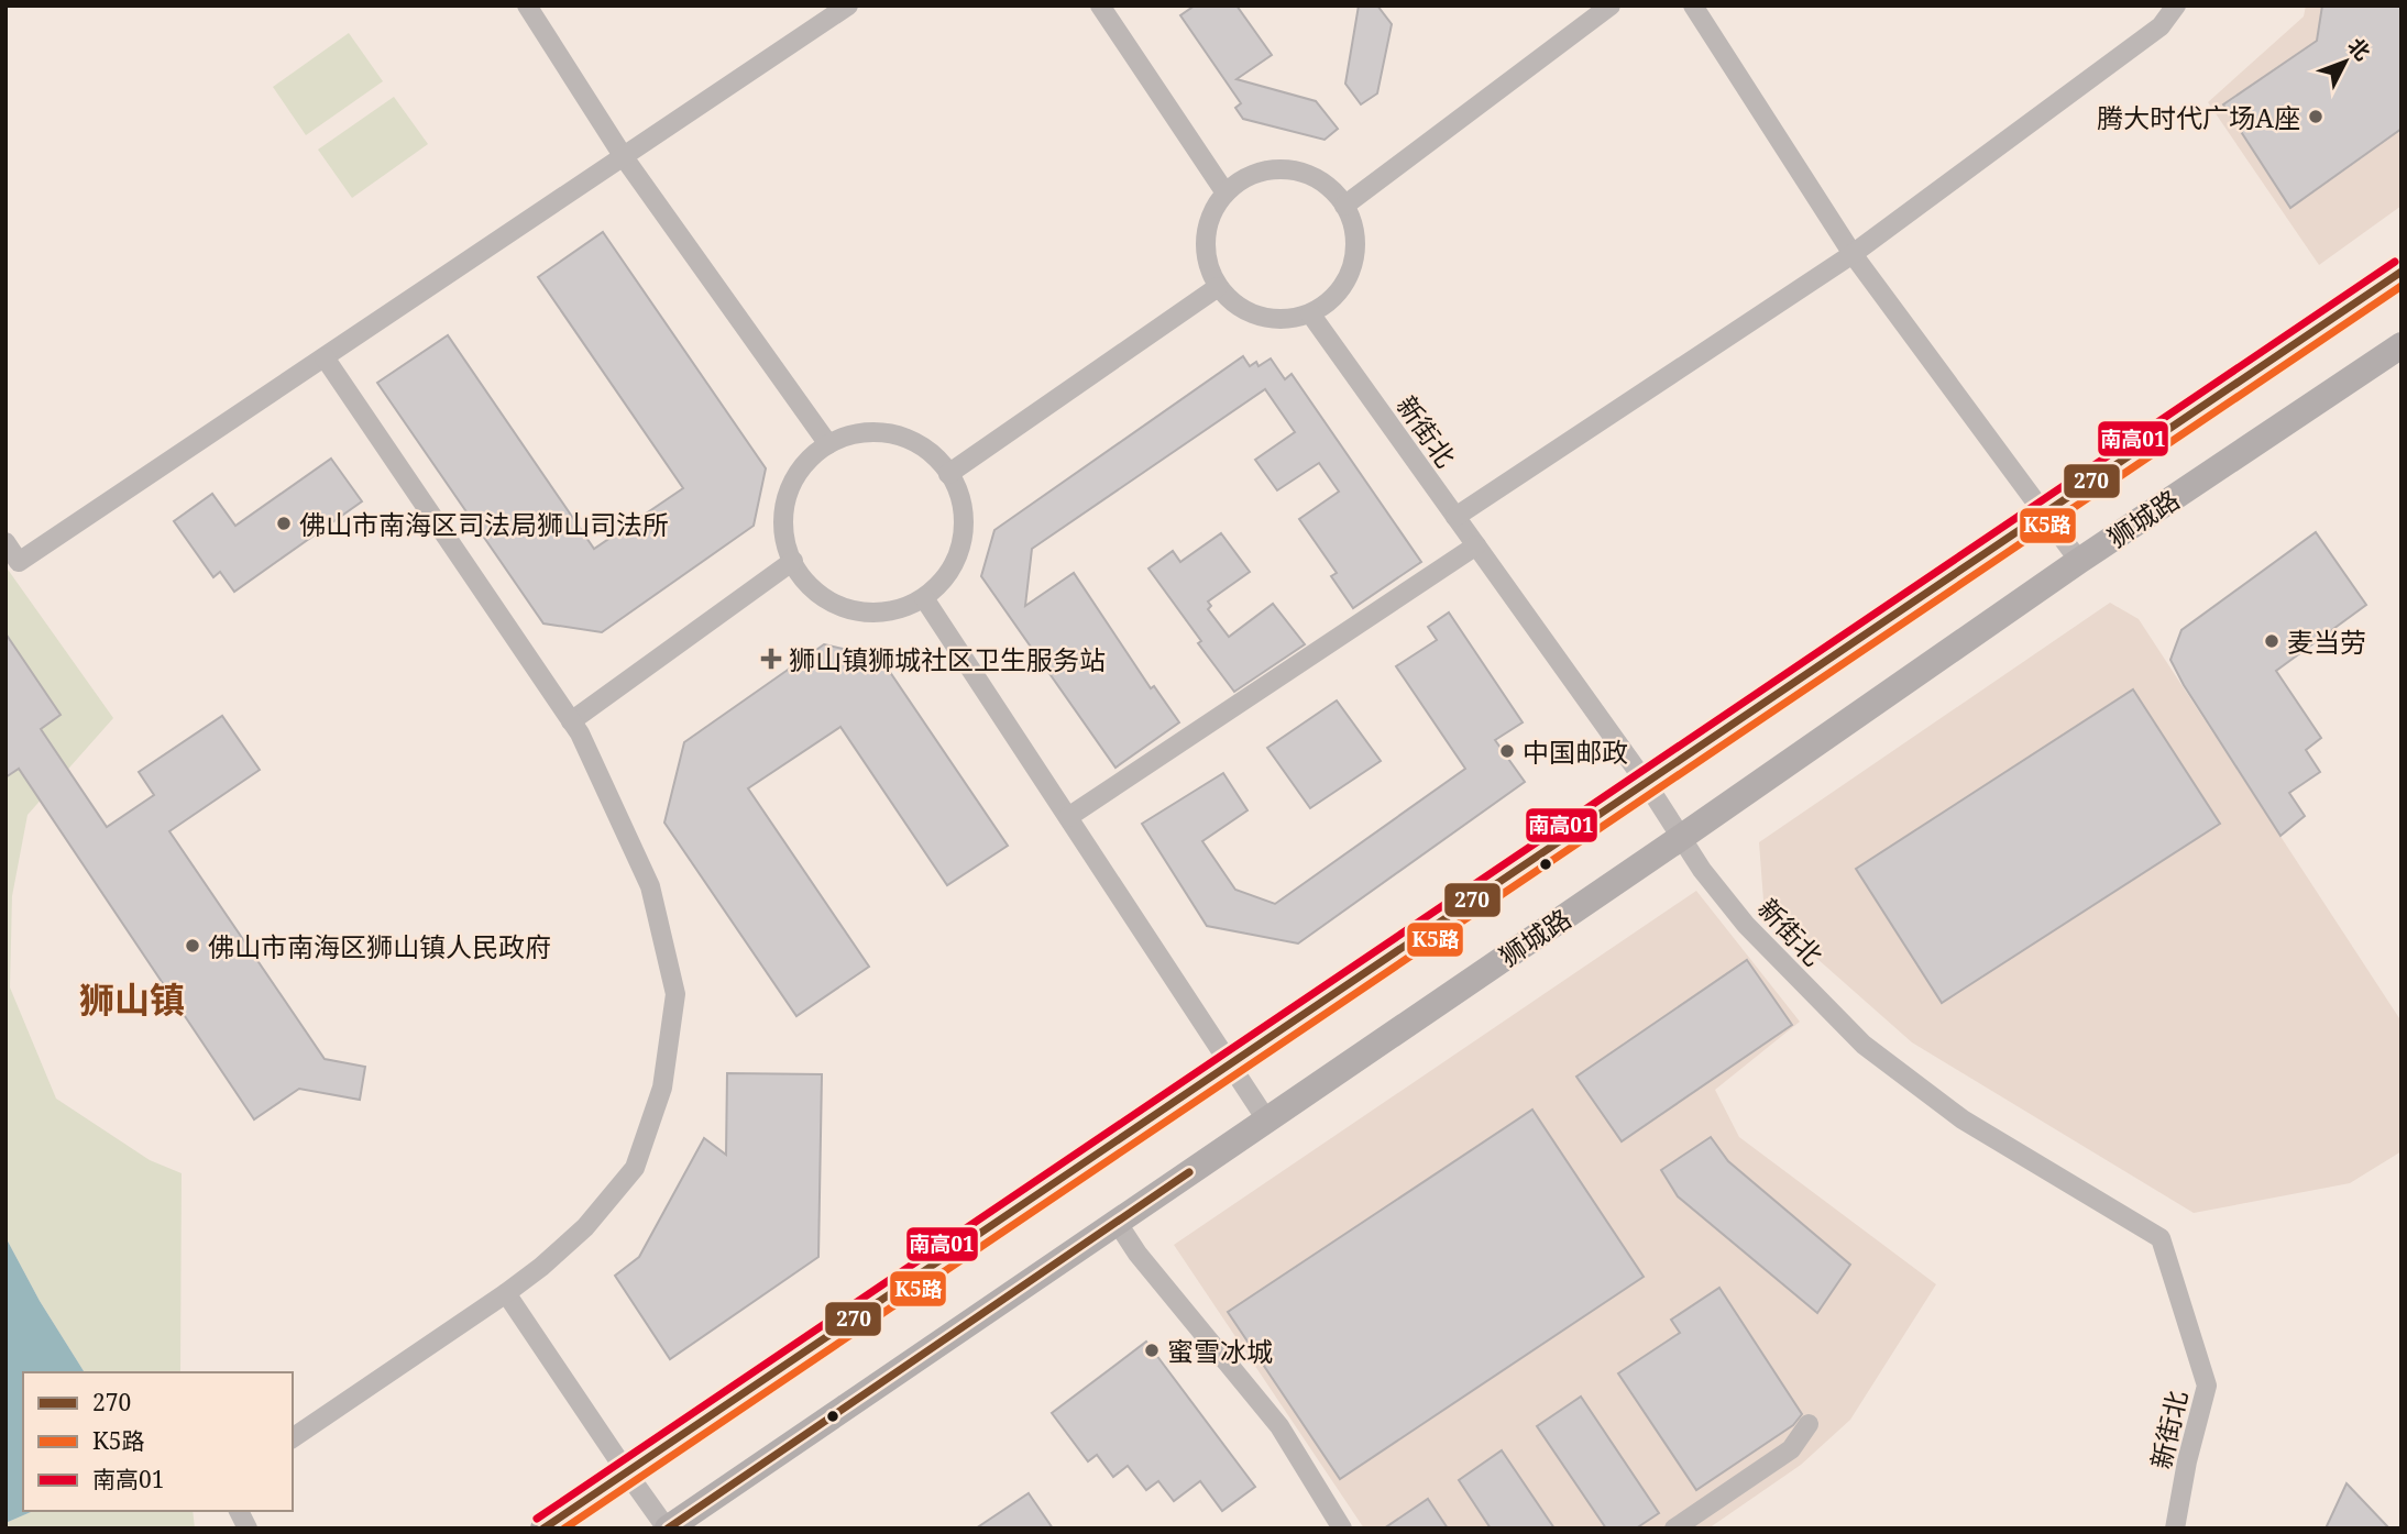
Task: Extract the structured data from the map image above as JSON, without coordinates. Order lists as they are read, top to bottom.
{
  "streets": {
    "street": ["新街北", "狮城路"]
  },
  "crossings": [
    ["新街北", "狮城路"]
  ],
  "districts": ["狮山镇"],
  "places": {
    "other": [
      "腾大时代广场A座",
      "佛山市南海区司法局狮山司法所",
      "麦当劳",
      "中国邮政",
      "佛山市南海区狮山镇人民政府",
      "蜜雪冰城"
    ],
    "health": ["狮山镇狮城社区卫生服务站"]
  },
  "lines": ["transit line 南高01", "transit line 270", "transit line K5路"],
  "legend": ["270", "K5路", "南高01"],
  "north": "top right"
}
